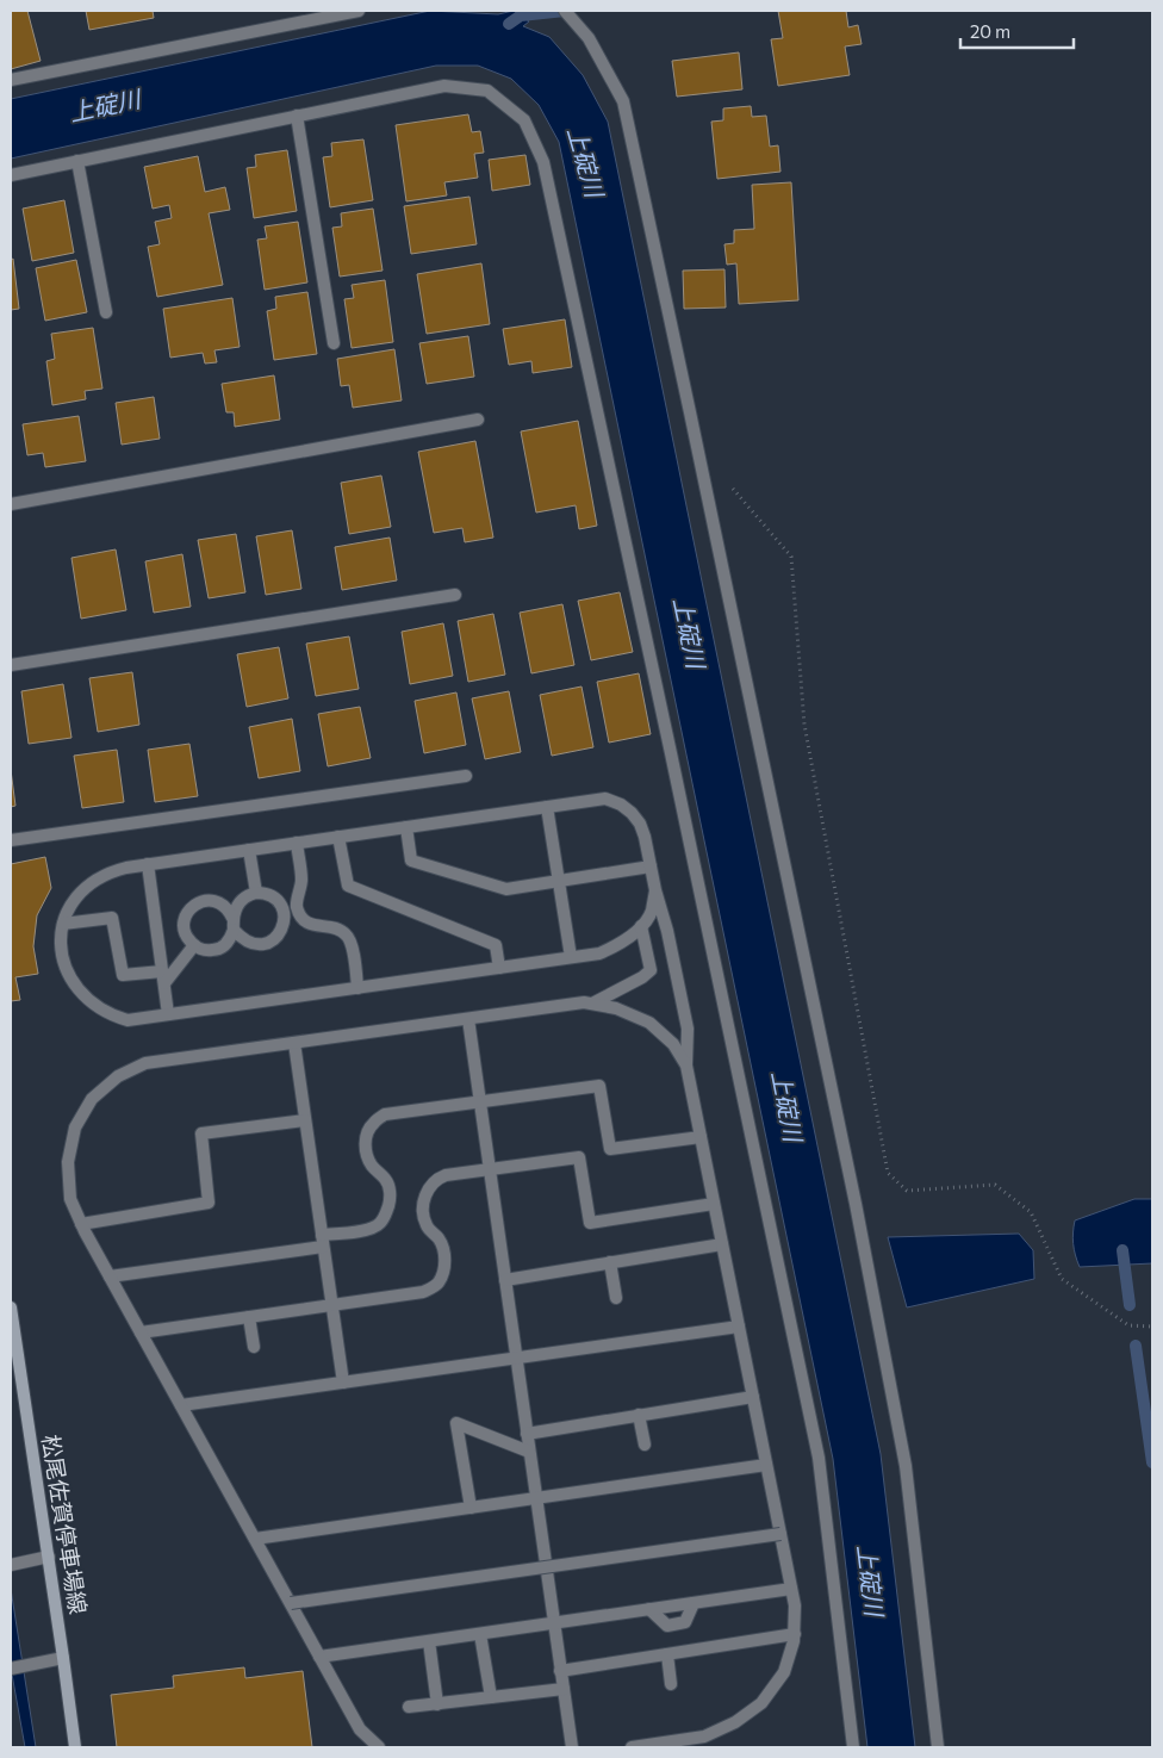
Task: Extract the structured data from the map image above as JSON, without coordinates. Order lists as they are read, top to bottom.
{
  "streets": {
    "main road": ["松尾佐賀停車場線"]
  },
  "water": ["上碇川"],
  "scale_bar": "20 m"
}
